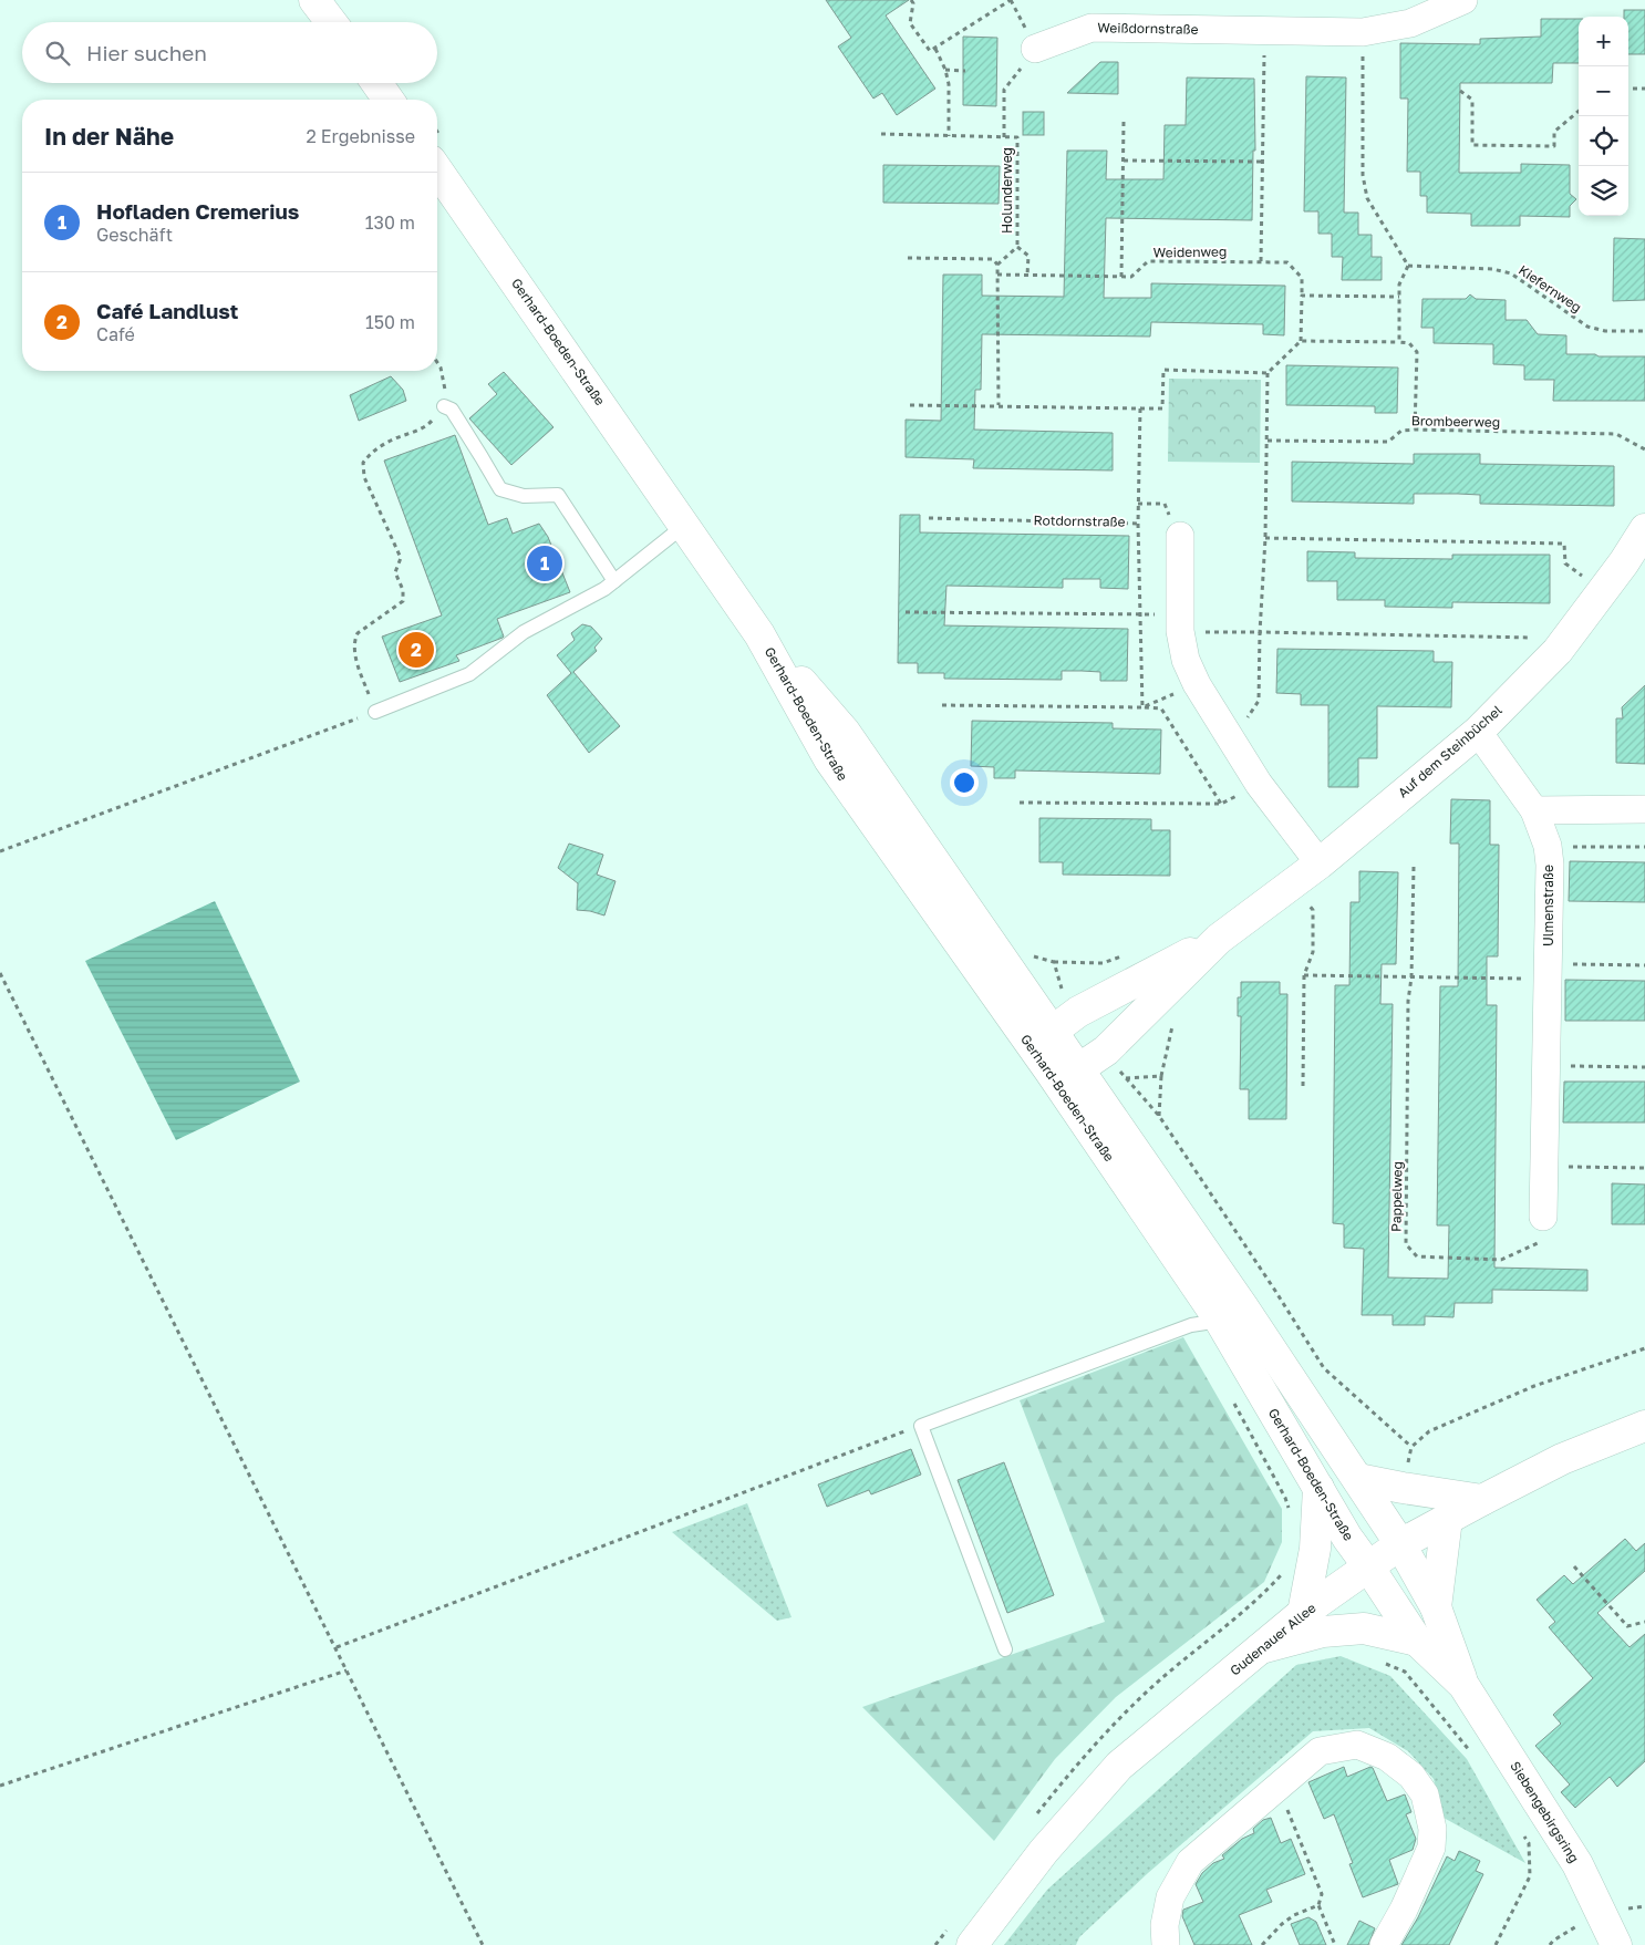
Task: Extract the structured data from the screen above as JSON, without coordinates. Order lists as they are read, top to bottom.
{
  "streets": {
    "main road": [
      "Gerhard-Boeden-Straße",
      "Auf dem Steinbüchel",
      "Gudenauer Allee",
      "Siebengebirgsring"
    ],
    "street": ["Weißdornstraße", "Ulmenstraße"],
    "path": [
      "Holunderweg",
      "Weidenweg",
      "Kiefernweg",
      "Brombeerweg",
      "Rotdornstraße",
      "Pappelweg"
    ]
  },
  "crossings": [
    ["Gerhard-Boeden-Straße", "Auf dem Steinbüchel"],
    ["Gerhard-Boeden-Straße", "Gudenauer Allee"],
    ["Gerhard-Boeden-Straße", "Siebengebirgsring"],
    ["Auf dem Steinbüchel", "Ulmenstraße"],
    ["Ulmenstraße", "Pappelweg"],
    ["Gudenauer Allee", "Siebengebirgsring"]
  ],
  "page": {
    "map_buttons": ["+", "−"],
    "search": "Hier suchen",
    "heading": ["In der Nähe", "2 Ergebnisse"],
    "list": [
      {
        "mark": "1",
        "name": "Hofladen Cremerius",
        "note": "Geschäft",
        "value": "130 m"
      },
      {
        "mark": "2",
        "name": "Café Landlust",
        "note": "Café",
        "value": "150 m"
      }
    ],
    "pins": ["1", "2"]
  }
}
